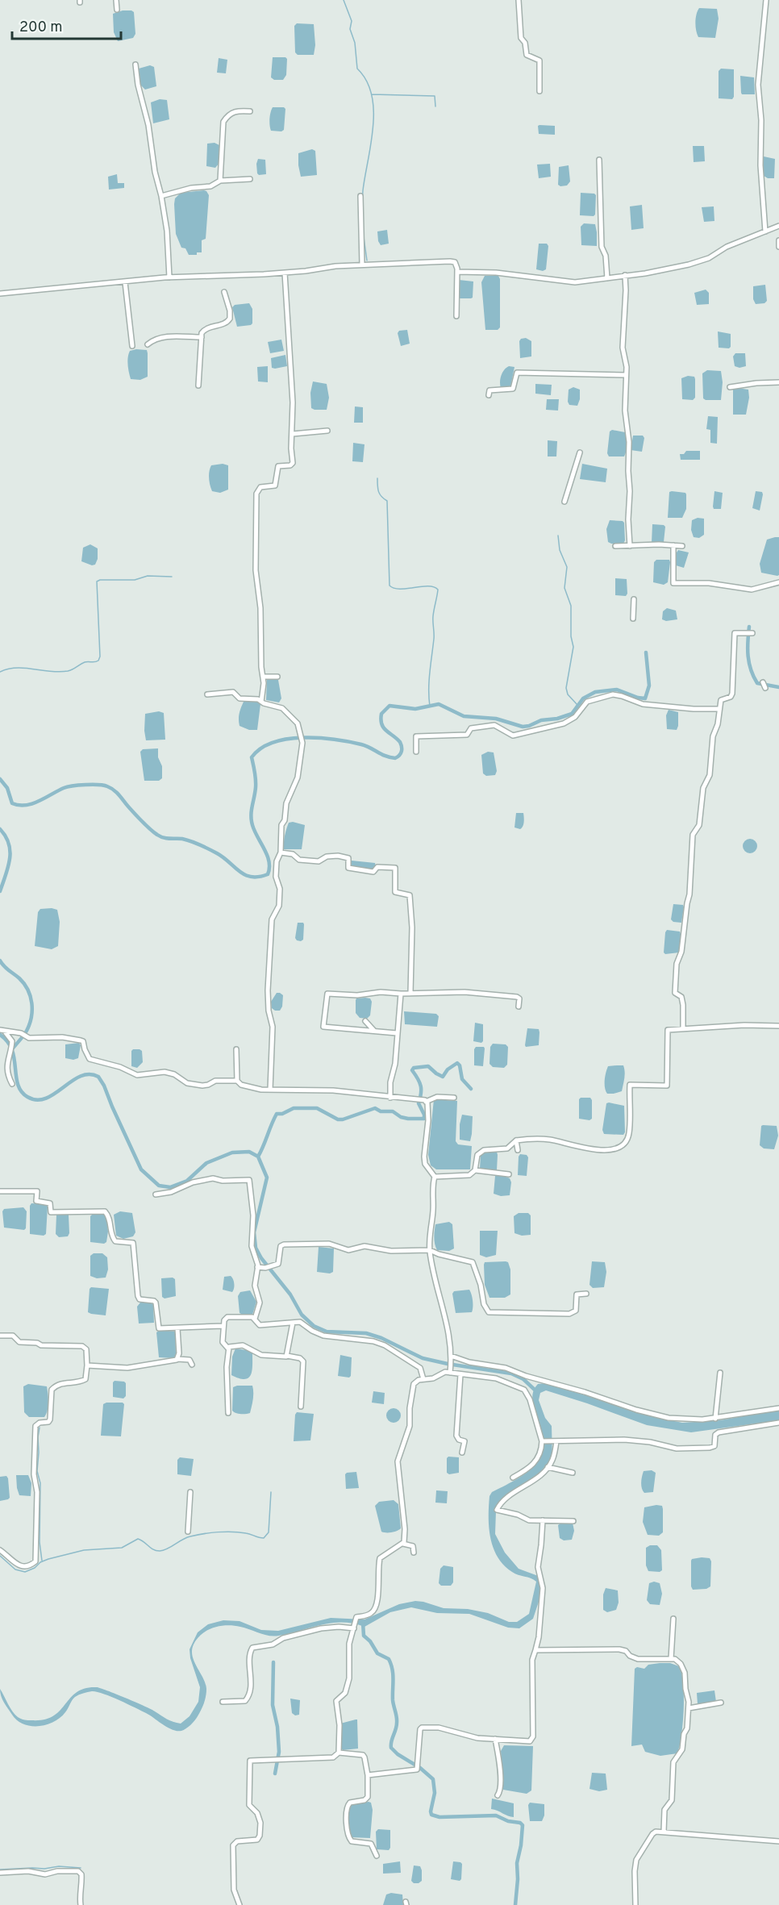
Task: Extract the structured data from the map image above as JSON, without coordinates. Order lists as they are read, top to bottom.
{
  "scale_bar": "200 m"
}
